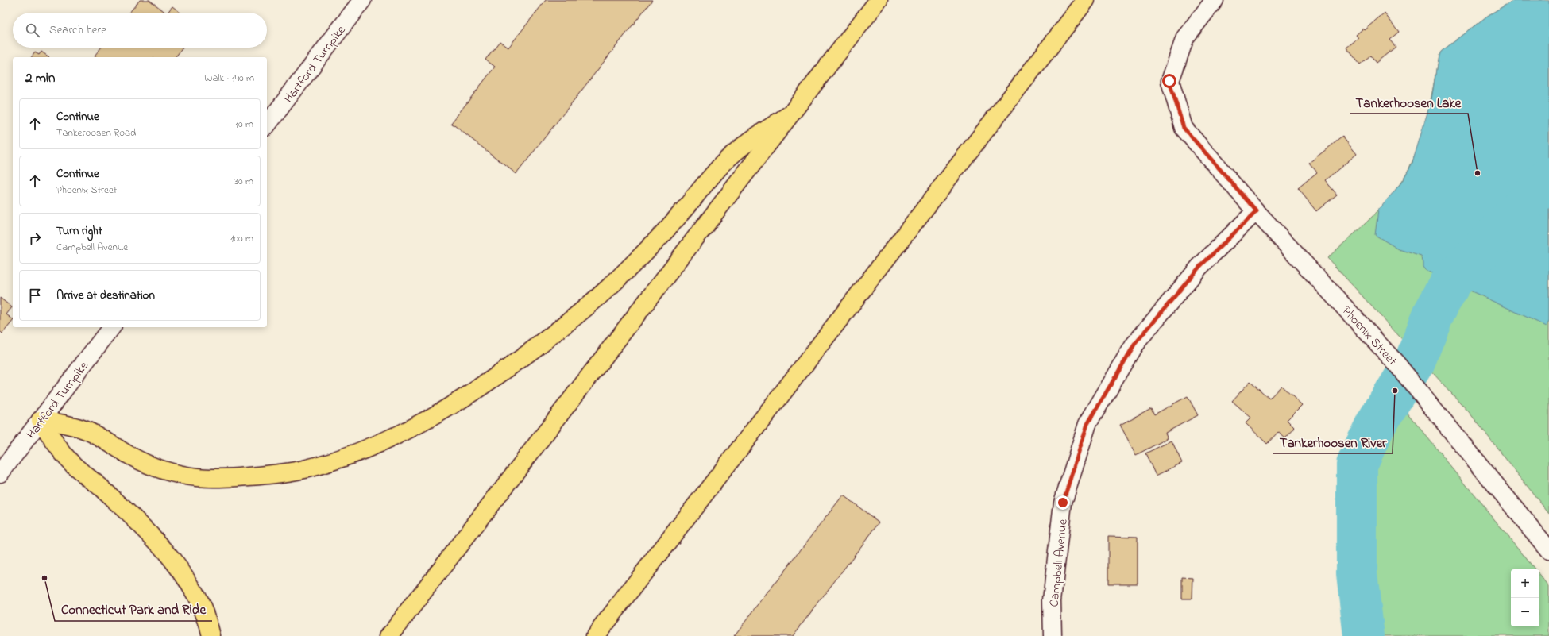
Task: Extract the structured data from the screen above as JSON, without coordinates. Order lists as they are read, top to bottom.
{
  "streets": {
    "street": ["Hartford Turnpike", "Phoenix Street", "Campbell Avenue"]
  },
  "crossings": [
    ["Phoenix Street", "Campbell Avenue"]
  ],
  "places": ["Tankerhoosen Lake", "Tankerhoosen River", "Connecticut Park and Ride"],
  "page": {
    "search": "Search here",
    "heading": ["2 min", "Walk · 140 m"],
    "list": [
      ["Continue", "Tankeroosen Road", "10 m"],
      ["Continue", "Phoenix Street", "30 m"],
      ["Turn right", "Campbell Avenue", "100 m"],
      "Arrive at destination"
    ],
    "map_buttons": ["+", "−"]
  }
}
